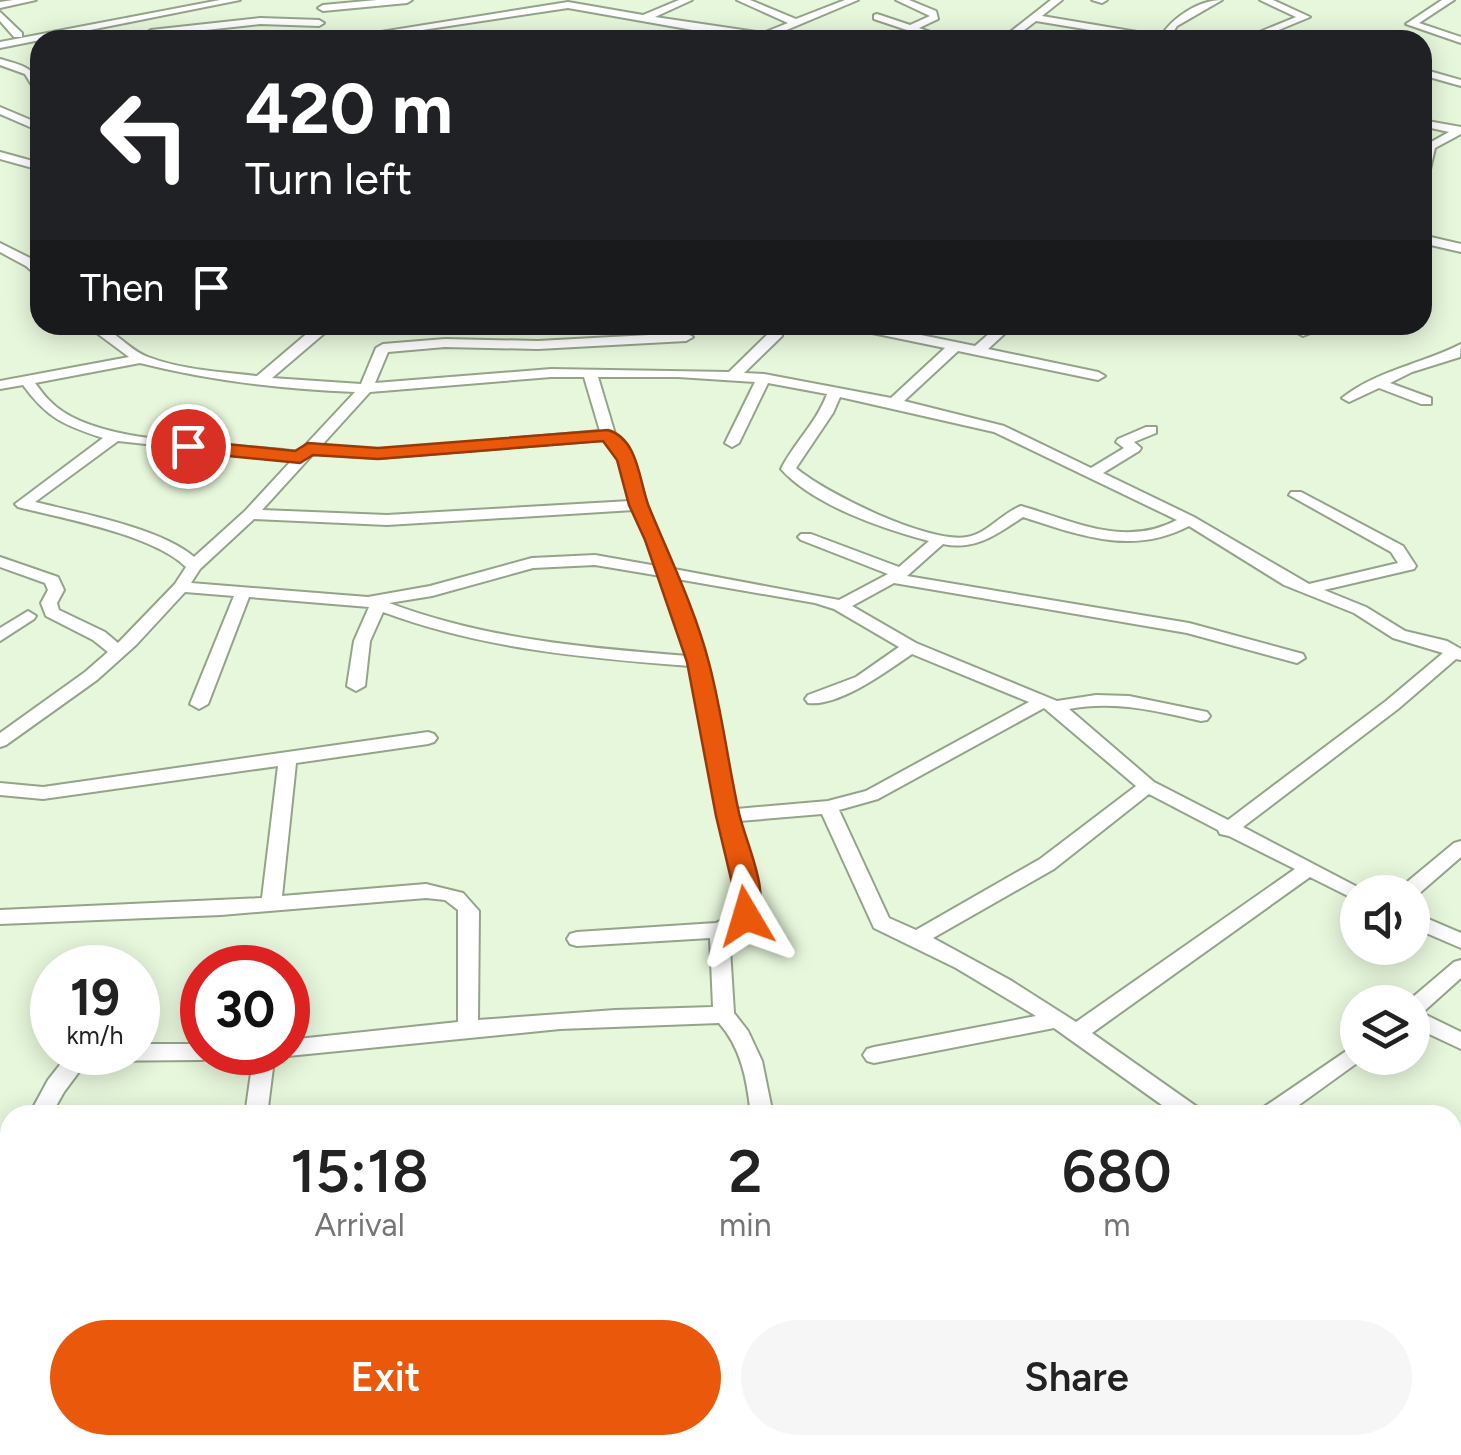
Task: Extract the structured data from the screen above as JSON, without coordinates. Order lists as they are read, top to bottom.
{
  "page": {
    "turn": ["420 m", "Turn left"],
    "then": "Then",
    "speed": "19 km/h",
    "limit": "30",
    "eta": [
      "15:18",
      "Arrival",
      "2",
      "min",
      "680",
      "m"
    ],
    "buttons": ["Exit", "Share"]
  }
}
